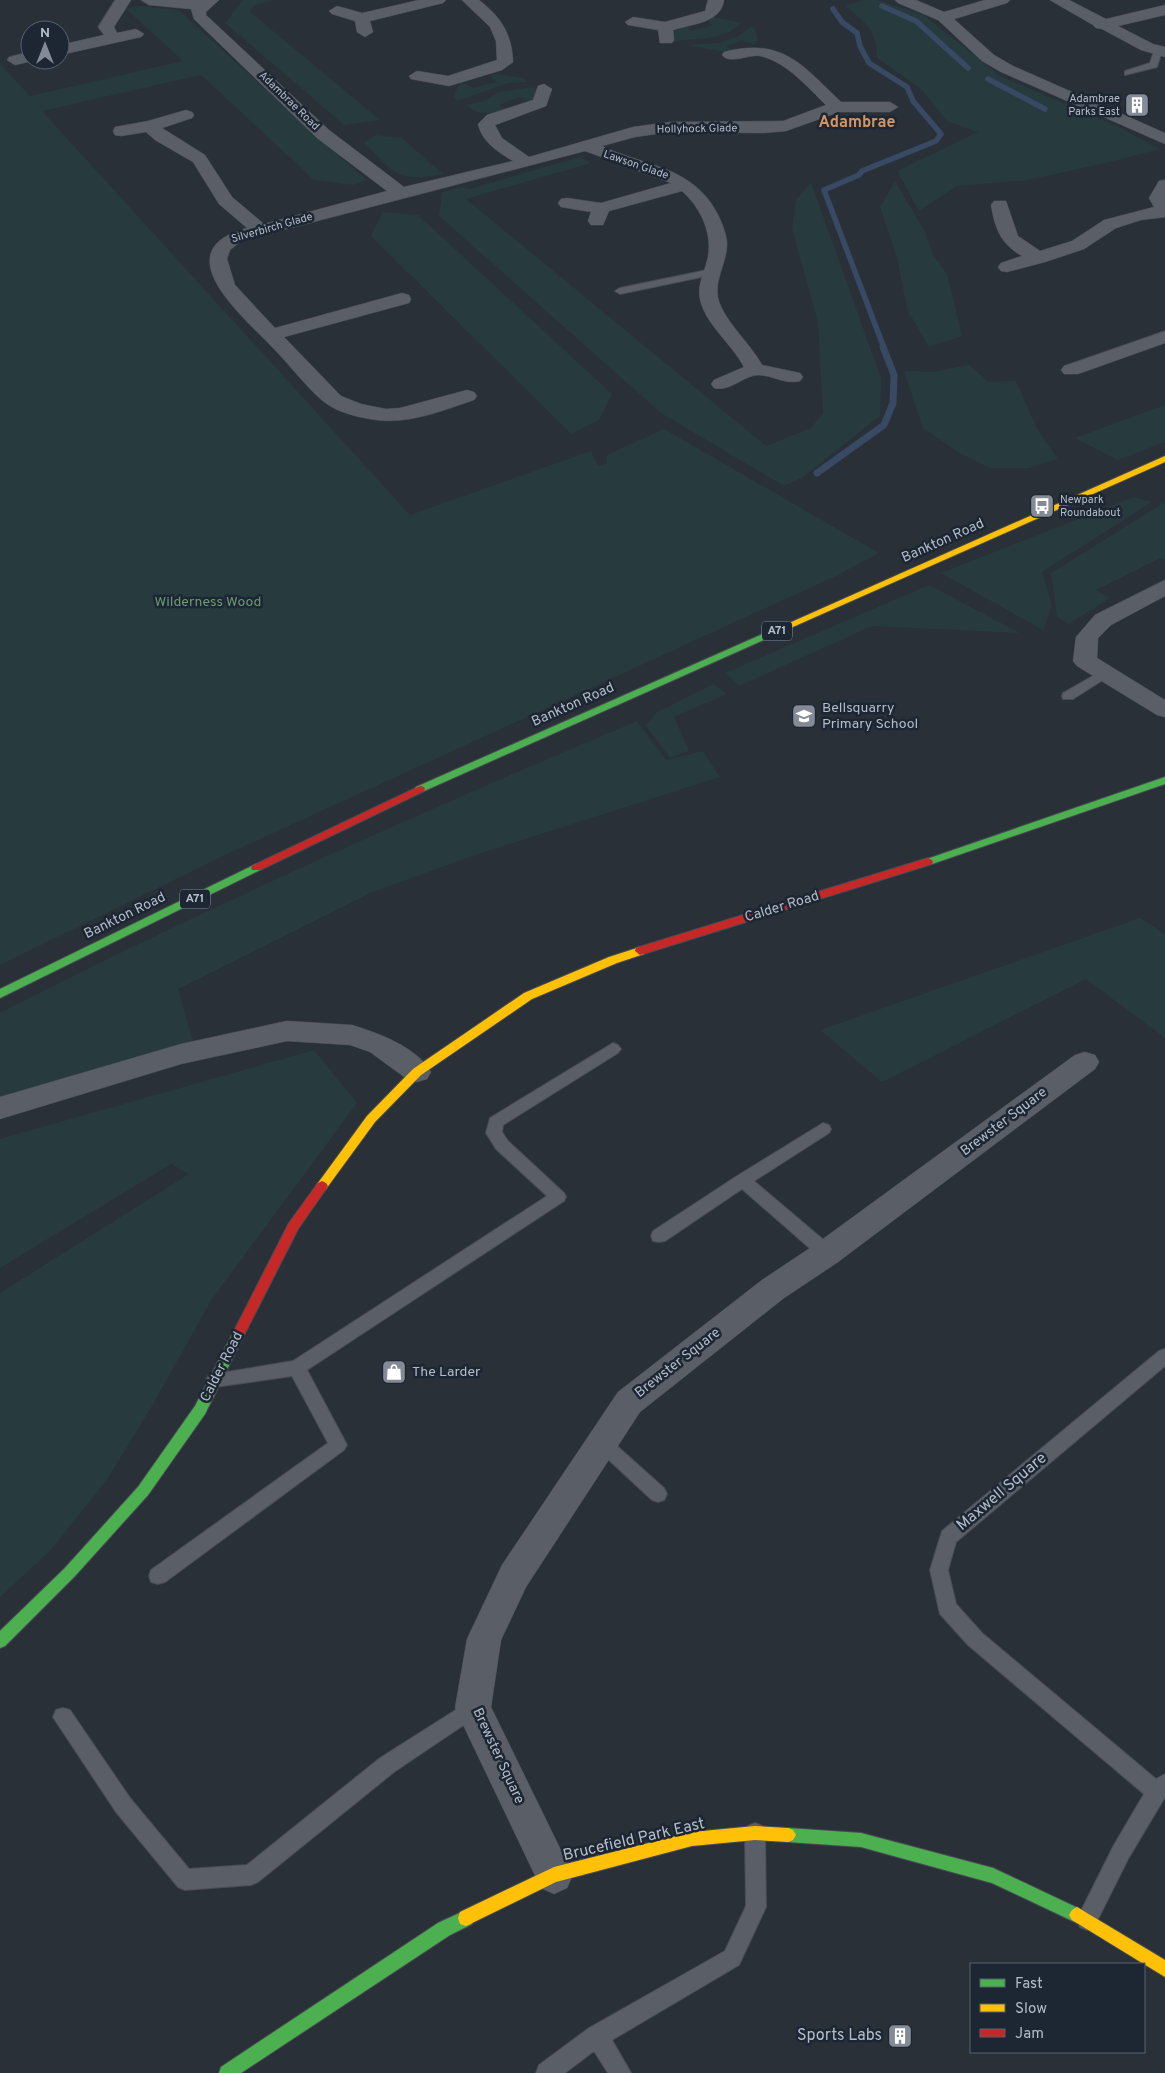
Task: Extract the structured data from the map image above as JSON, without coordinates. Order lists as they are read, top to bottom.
{
  "streets": {
    "street": [
      "Adambrae Road",
      "Hollyhock Glade",
      "Lawson Glade",
      "Silverbirch Glade",
      "Bankton Road",
      "A71",
      "Calder Road",
      "Brewster Square",
      "Brucefield Park East"
    ],
    "lane": ["Maxwell Square"]
  },
  "crossings": [
    ["Adambrae Road", "Hollyhock Glade"],
    ["Adambrae Road", "Silverbirch Glade"],
    ["Hollyhock Glade", "Lawson Glade"],
    ["Hollyhock Glade", "Silverbirch Glade"],
    ["Brewster Square", "Brucefield Park East"],
    ["Maxwell Square", "Brucefield Park East"]
  ],
  "districts": ["Adambrae"],
  "parks": ["Wilderness Wood"],
  "places": {
    "building": ["Adambrae Parks East", "Sports Labs"],
    "bus stop": ["Newpark Roundabout"],
    "school or university": ["Bellsquarry Primary School"],
    "shop": ["The Larder"]
  },
  "legend": ["Fast", "Slow", "Jam"],
  "north": "top"
}
